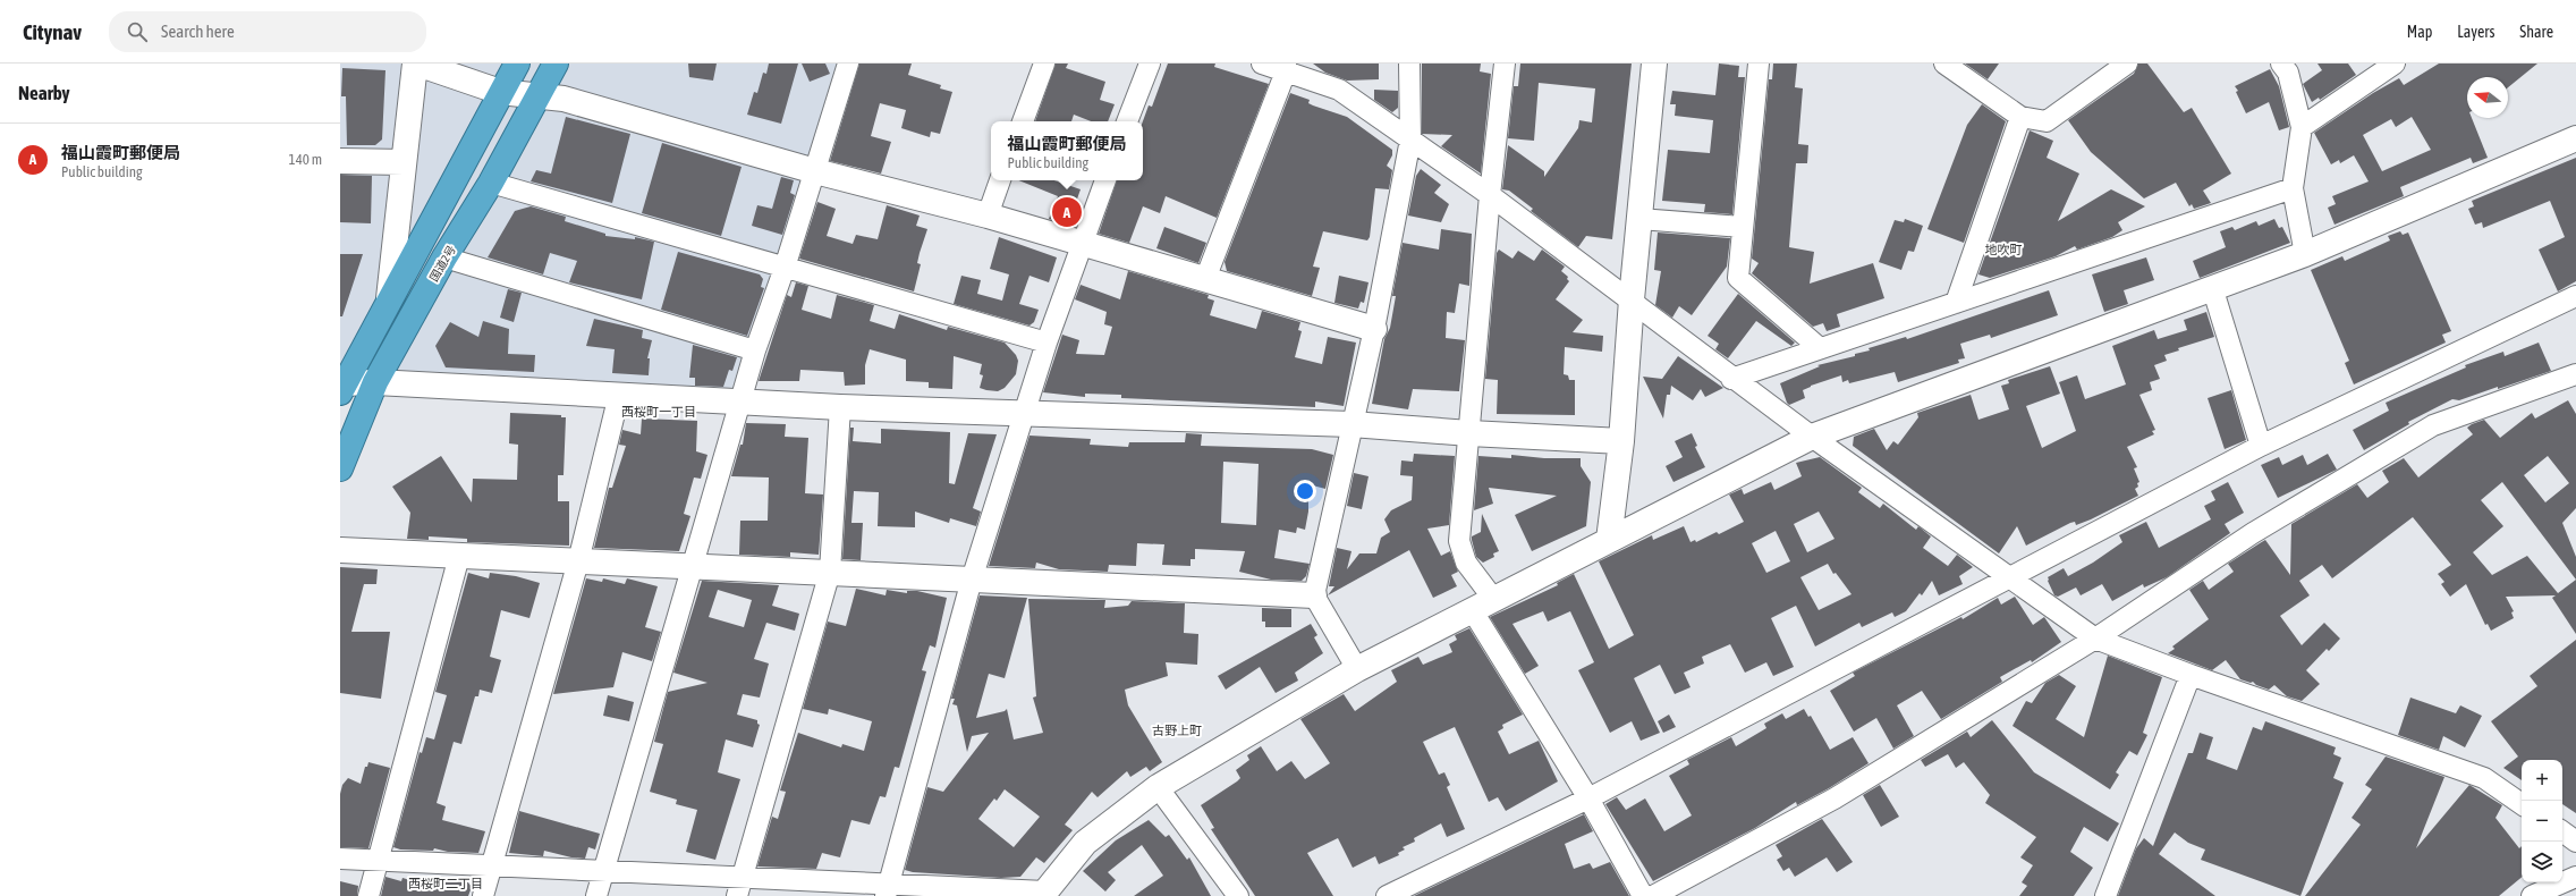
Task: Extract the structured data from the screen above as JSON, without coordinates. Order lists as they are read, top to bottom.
{
  "streets": {
    "highway": ["国道2号"]
  },
  "districts": [
    "地吹町",
    "西桜町一丁目",
    "古野上町",
    "西桜町二丁目"
  ],
  "north": "left",
  "page": {
    "header": "Citynav",
    "search": "Search here",
    "nav": ["Map", "Layers", "Share"],
    "heading": "Nearby",
    "popup": ["福山霞町郵便局", "Public building"],
    "list": [
      {
        "mark": "A",
        "name": "福山霞町郵便局",
        "note": "Public building",
        "value": "140 m"
      }
    ],
    "pins": "A",
    "map_buttons": ["+", "−"]
  }
}
